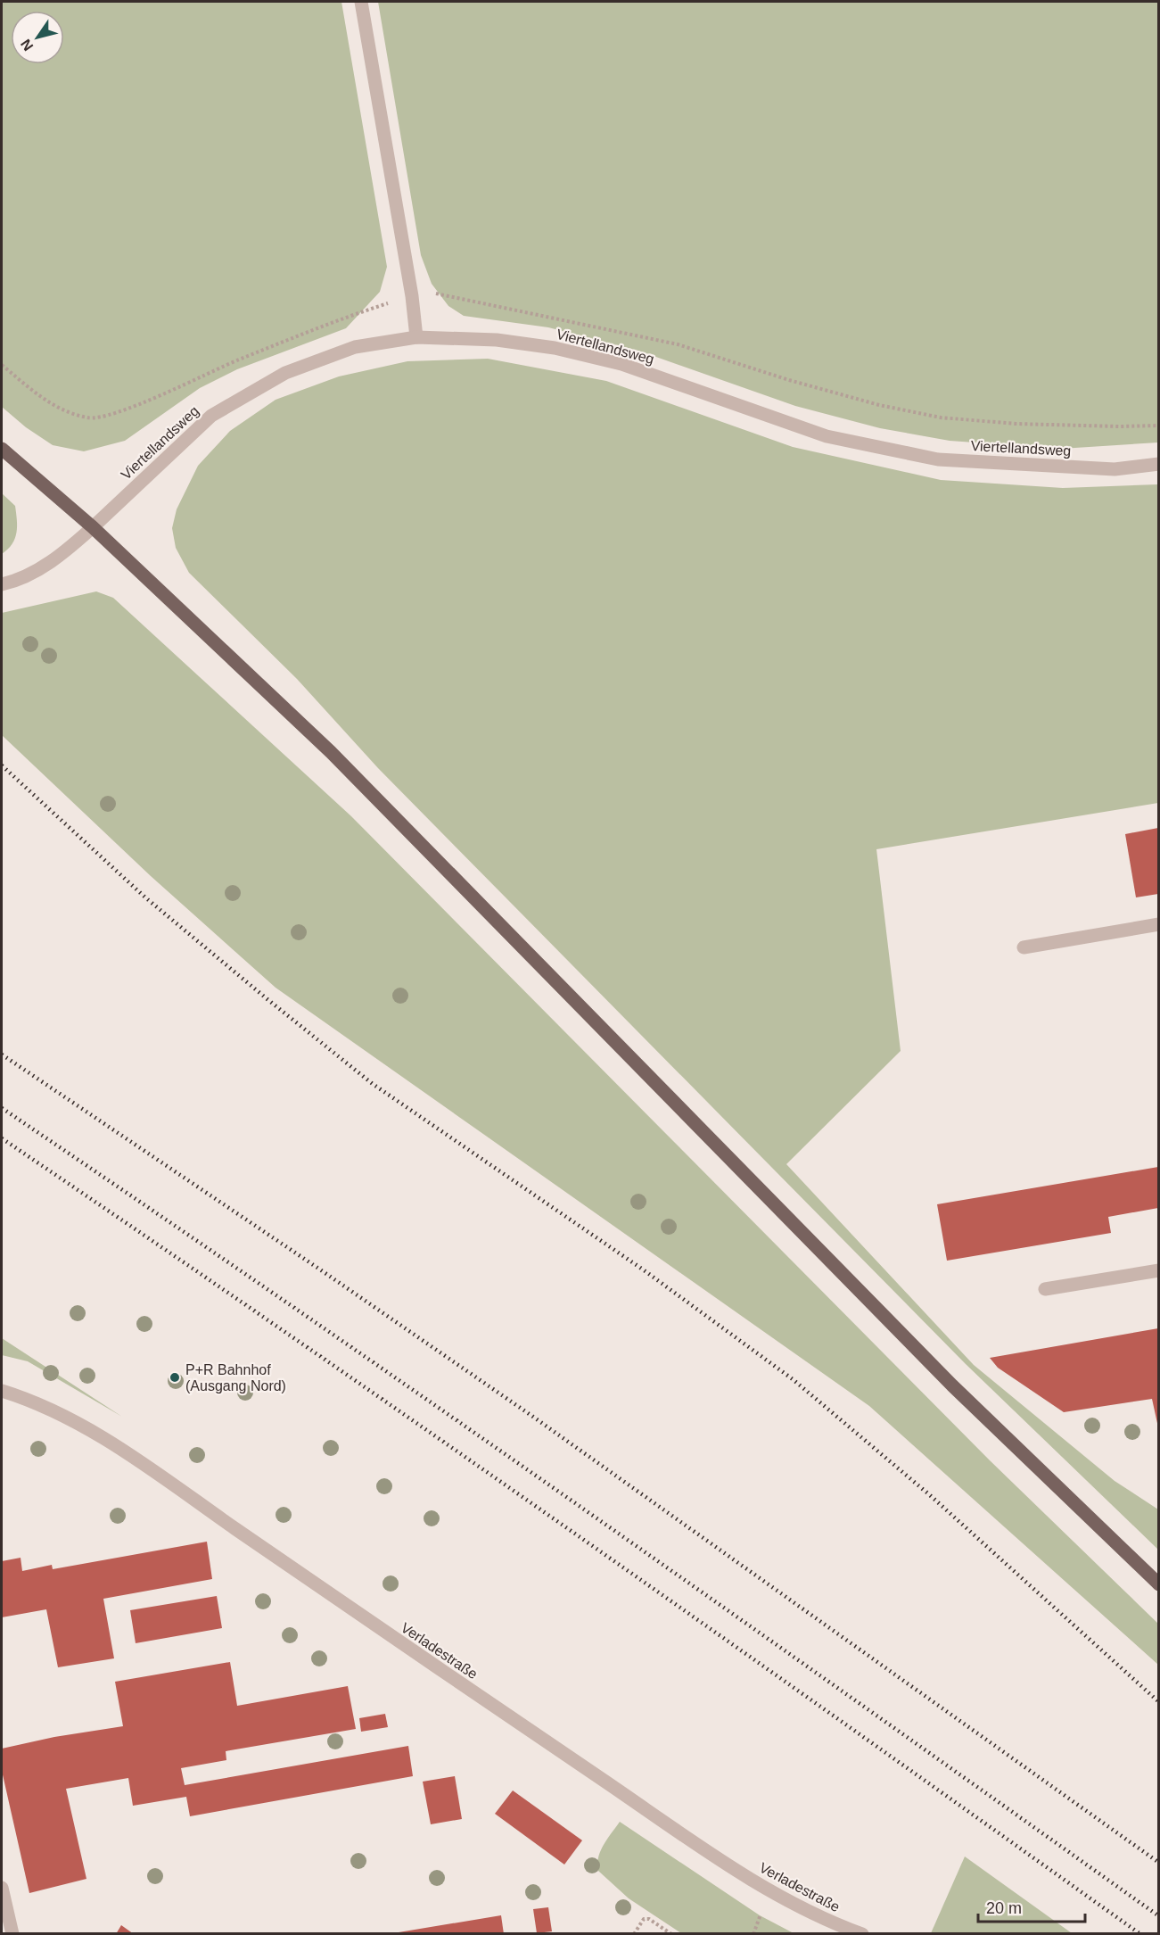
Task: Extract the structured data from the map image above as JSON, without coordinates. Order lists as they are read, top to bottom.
{
  "streets": {
    "street": ["Viertellandsweg", "Verladestraße"]
  },
  "places": ["P+R Bahnhof (Ausgang Nord)"],
  "scale_bar": "20 m",
  "north": "bottom left"
}
